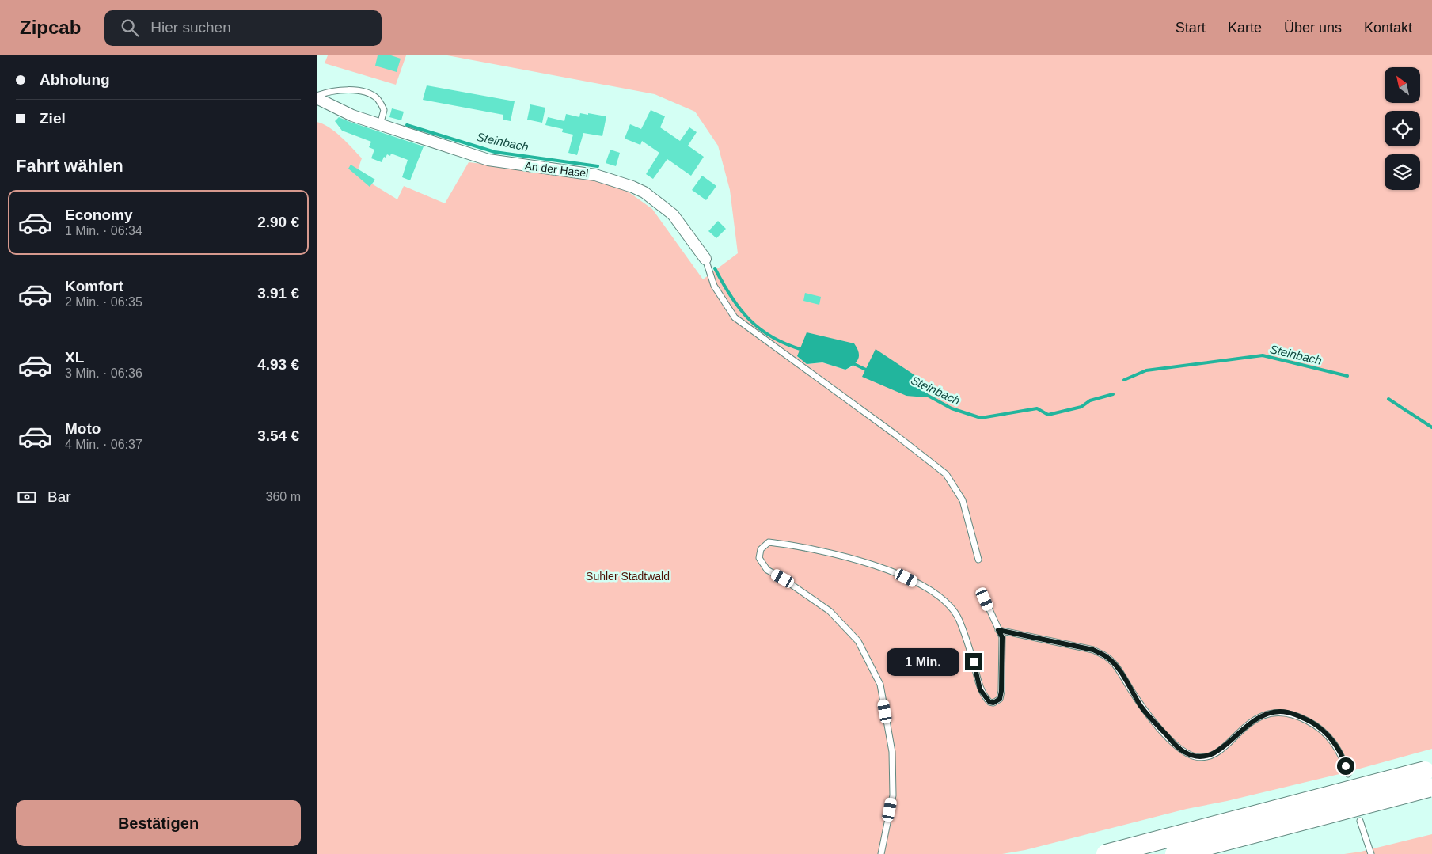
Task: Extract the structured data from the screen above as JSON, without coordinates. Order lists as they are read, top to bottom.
{
  "streets": {
    "street": ["An der Hasel"]
  },
  "water": ["Steinbach"],
  "parks": ["Suhler Stadtwald"],
  "north": "top left",
  "page": {
    "header": "Zipcab",
    "search": "Hier suchen",
    "nav": [
      "Start",
      "Karte",
      "Über uns",
      "Kontakt"
    ],
    "banner": ["Abholung", "Ziel"],
    "heading": "Fahrt wählen",
    "list": [
      {
        "name": "Economy",
        "note": "1 Min. · 06:34",
        "value": "2.90 €"
      },
      {
        "name": "Komfort",
        "note": "2 Min. · 06:35",
        "value": "3.91 €"
      },
      {
        "name": "XL",
        "note": "3 Min. · 06:36",
        "value": "4.93 €"
      },
      {
        "name": "Moto",
        "note": "4 Min. · 06:37",
        "value": "3.54 €"
      }
    ],
    "pay": ["Bar", "360 m"],
    "bubble": "1 Min.",
    "buttons": "Bestätigen"
  }
}
